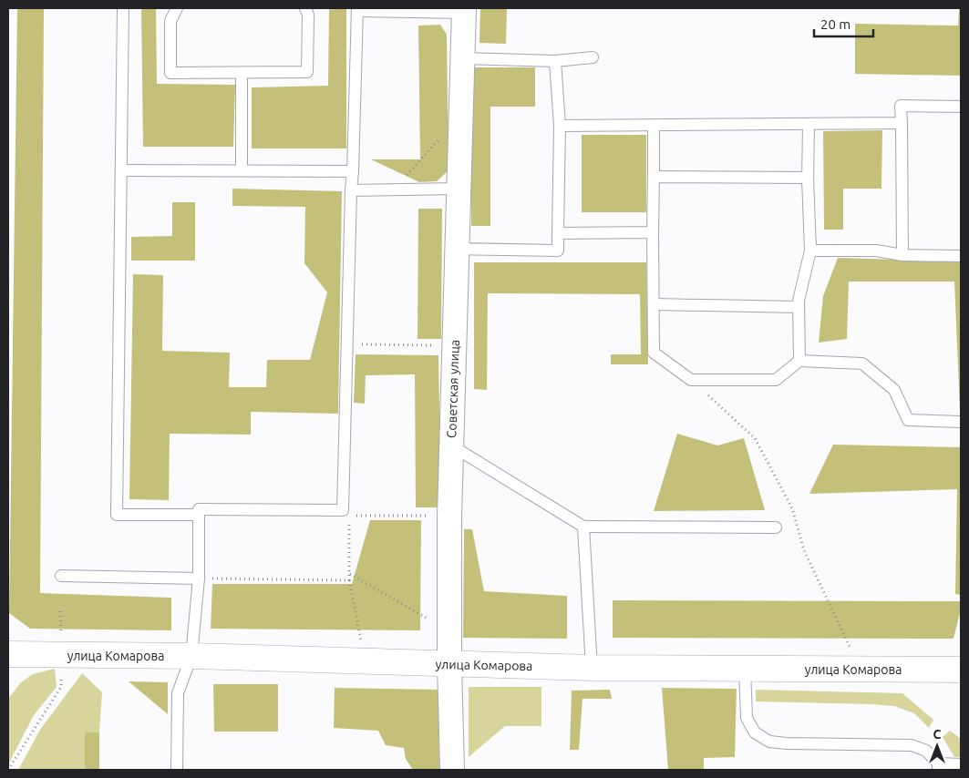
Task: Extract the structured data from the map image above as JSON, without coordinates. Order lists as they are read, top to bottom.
{
  "streets": {
    "street": ["Советская улица", "улица Комарова"]
  },
  "crossings": [
    ["Советская улица", "улица Комарова"]
  ],
  "scale_bar": "20 m",
  "north": "top"
}
